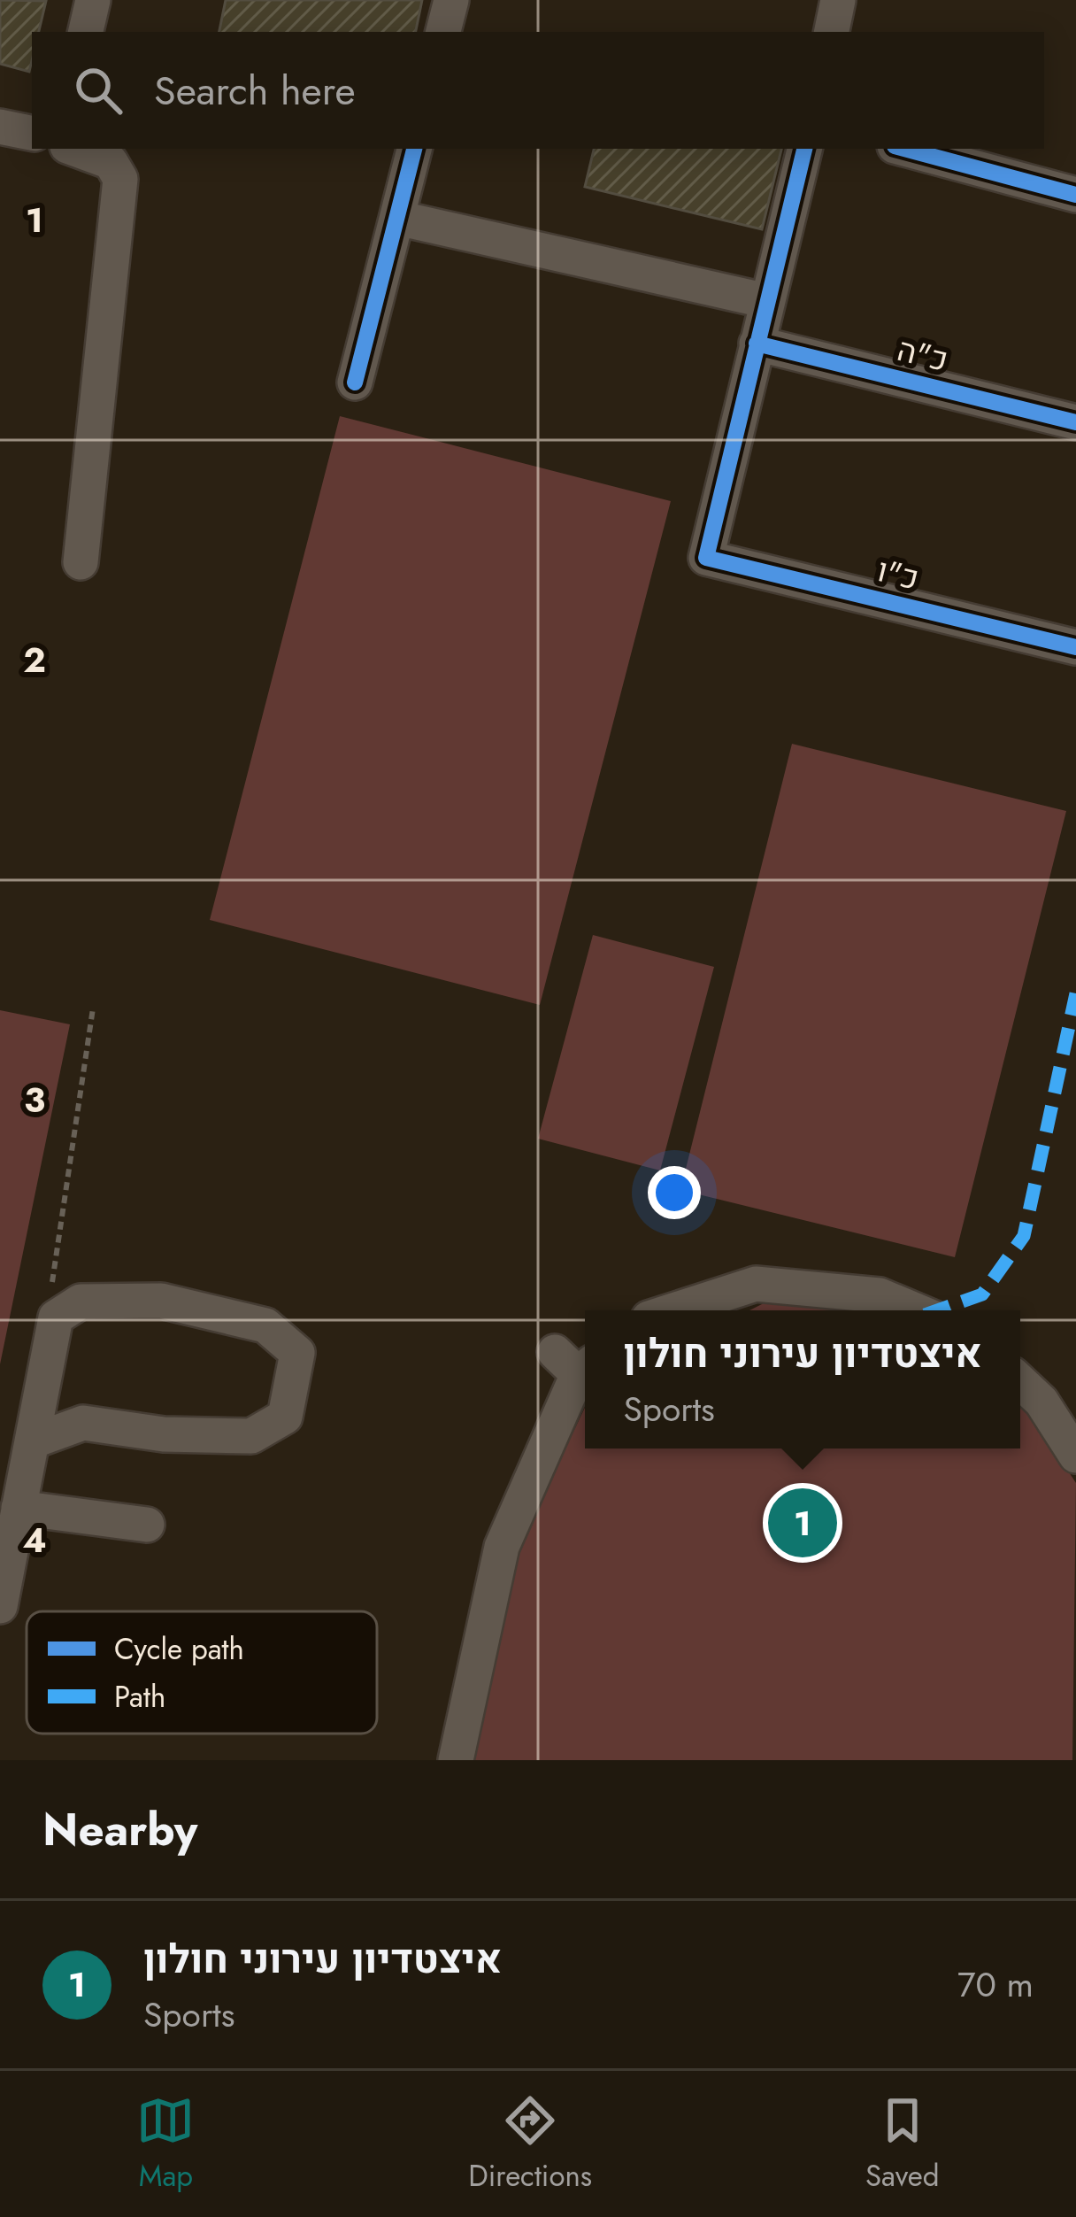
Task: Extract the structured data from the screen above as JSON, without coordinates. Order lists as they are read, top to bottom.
{
  "streets": {
    "street": ["כ\"ה", "כ\"ו"]
  },
  "crossings": [
    ["כ\"ה", "כ\"ו"]
  ],
  "legend": ["Cycle path", "Path"],
  "page": {
    "search": "Search here",
    "popup": ["איצטדיון עירוני חולון", "Sports"],
    "pins": "1",
    "heading": "Nearby",
    "list": [
      {
        "mark": "1",
        "name": "איצטדיון עירוני חולון",
        "note": "Sports",
        "value": "70 m"
      }
    ],
    "nav": ["Map", "Directions", "Saved"]
  },
  "grid": {
    "rows": [
      "1",
      "2",
      "3",
      "4"
    ]
  }
}
